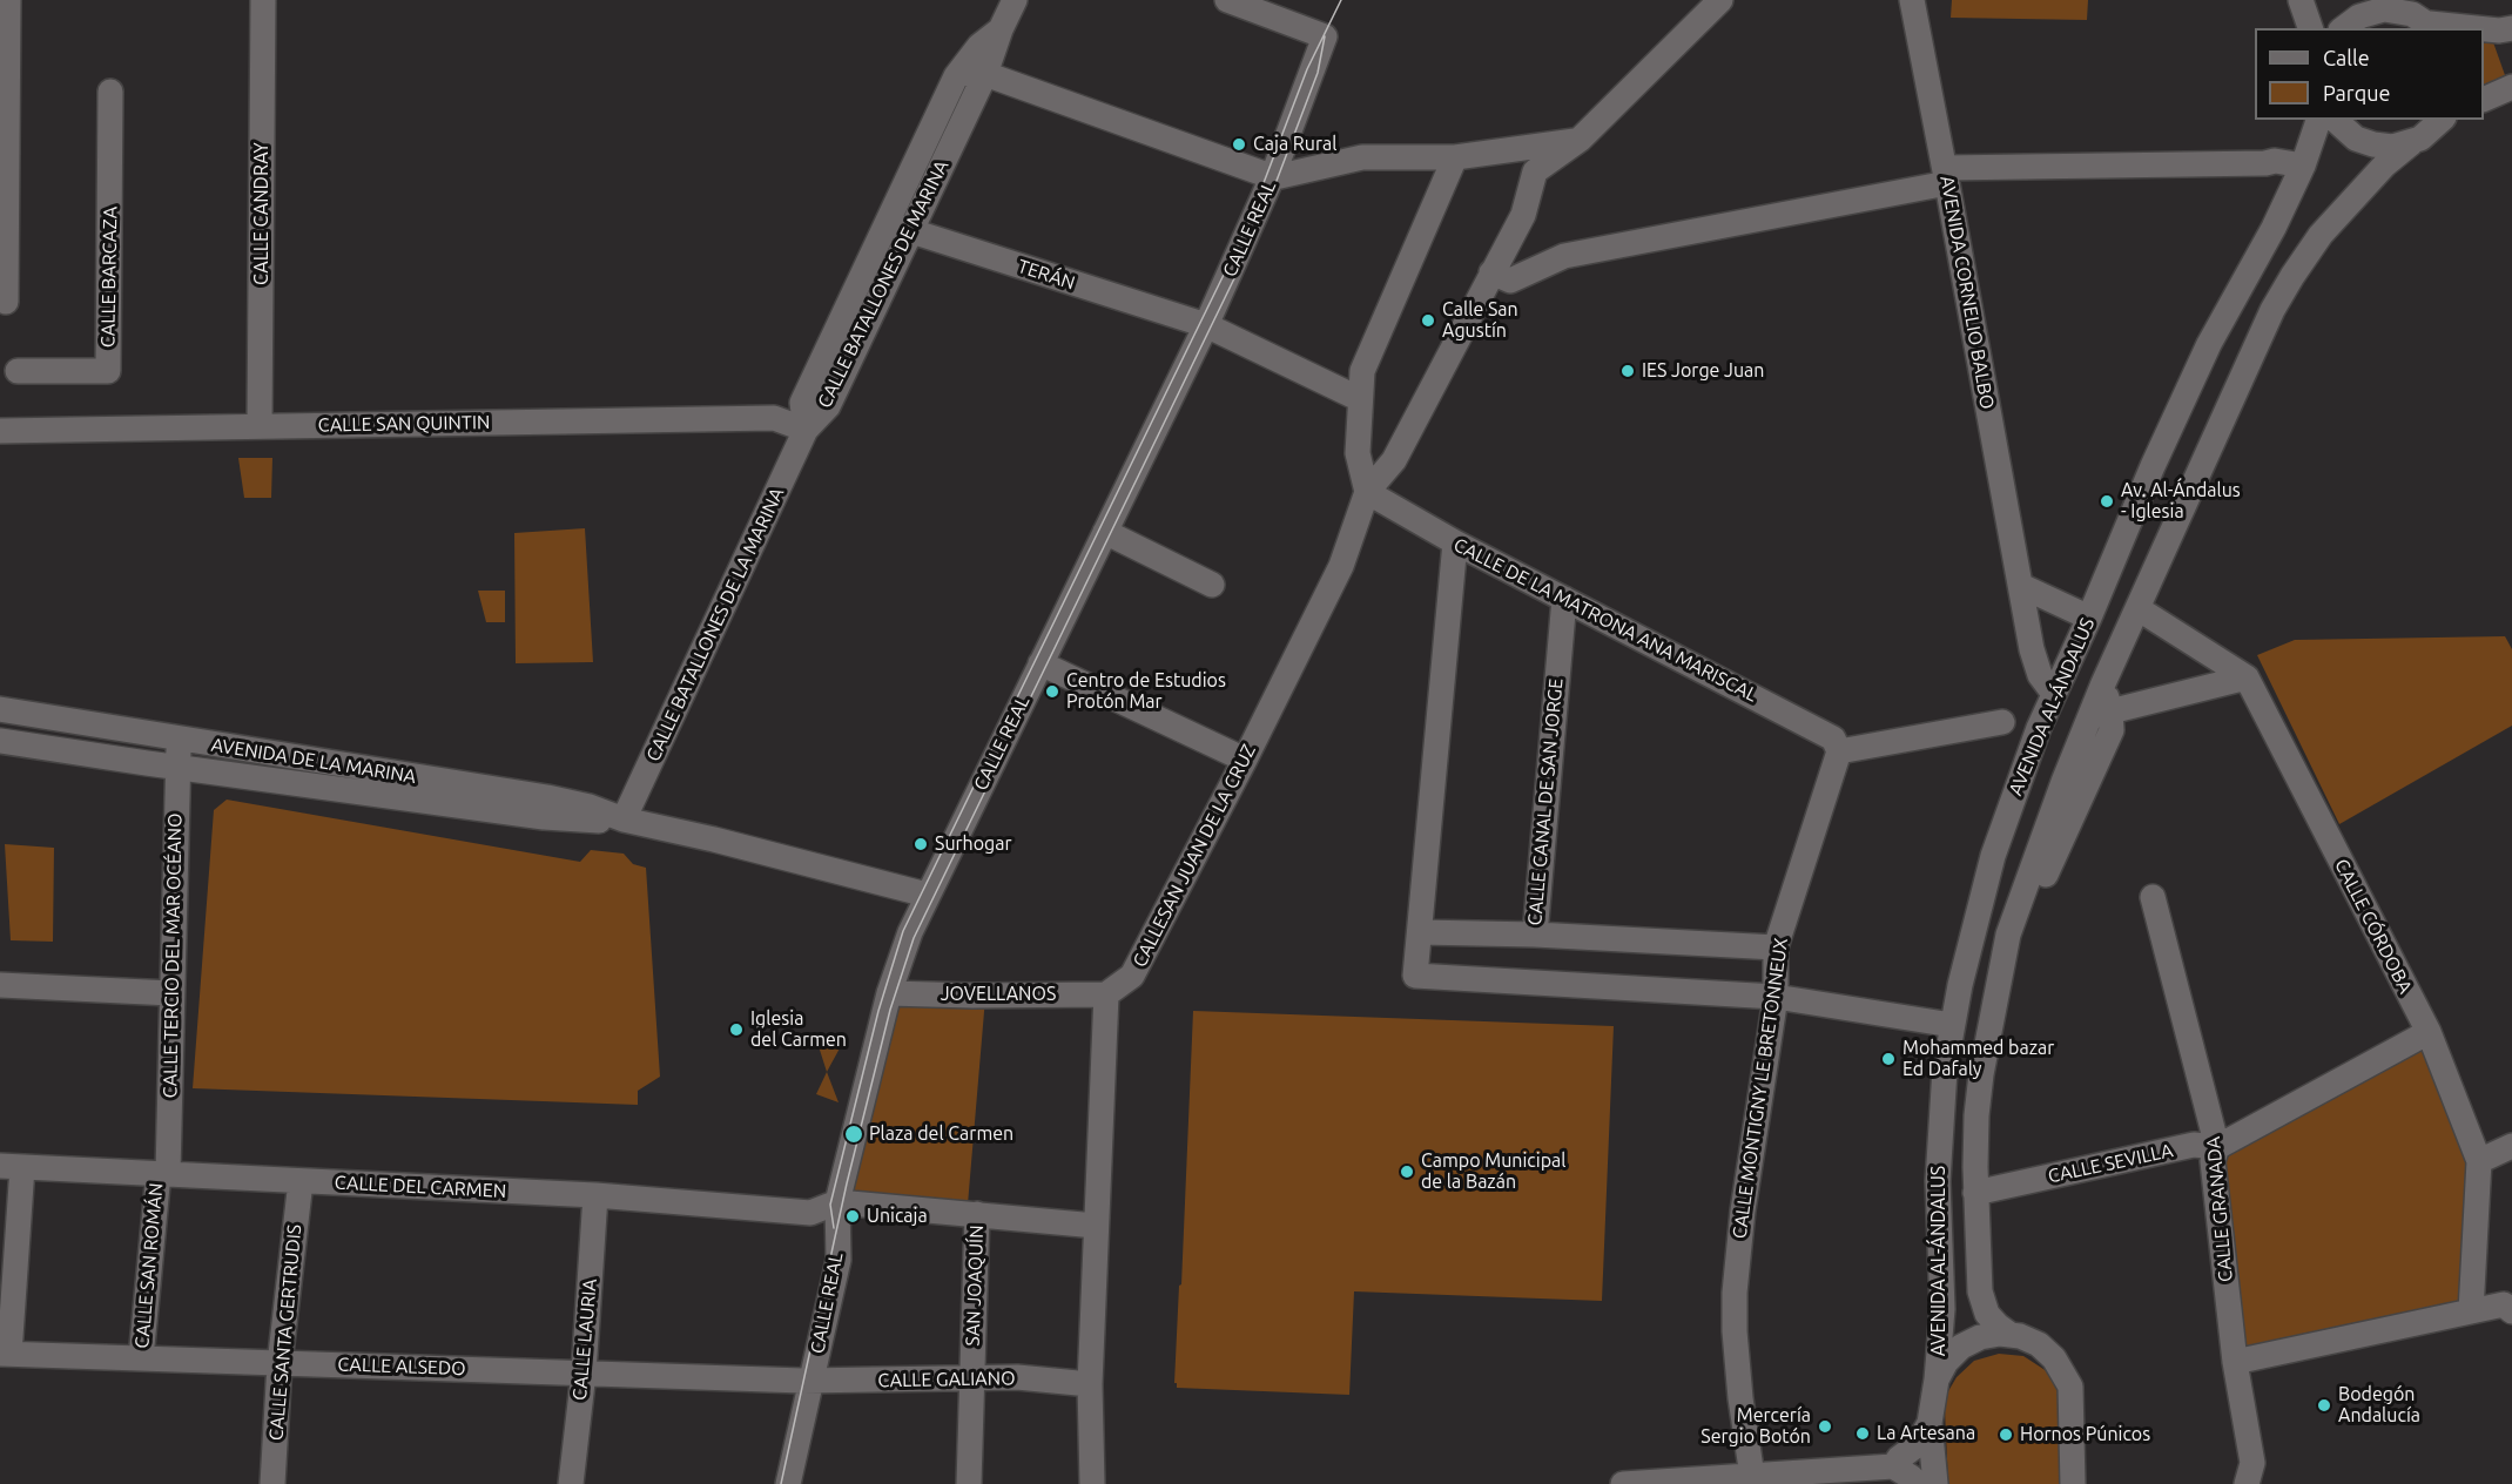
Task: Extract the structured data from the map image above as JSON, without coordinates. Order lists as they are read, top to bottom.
{
  "streets": {
    "street": [
      "CALLE CANDRAY",
      "CALLE REAL",
      "TERÁN",
      "CALLE BARCAZA",
      "CALLE BATALLONES DE MARINA",
      "AVENIDA CORNELIO BALBO",
      "CALLE SAN QUINTIN",
      "CALLE DE LA MATRONA ANA MARISCAL",
      "CALLE BATALLONES DE LA MARINA",
      "AVENIDA AL-ÁNDALUS",
      "AVENIDA DE LA MARINA",
      "CALLE CANAL DE SAN JORGE",
      "CALLESAN JUAN DE LA CRUZ",
      "CALLE CÓRDOBA",
      "CALLE TERCIO DEL MAR OCÉANO",
      "JOVELLANOS",
      "CALLE MONTIGNY LE BRETONNEUX",
      "CALLE SEVILLA",
      "CALLE DEL CARMEN",
      "CALLE GRANADA",
      "CALLE SAN ROMÁN",
      "SAN JOAQUÍN",
      "CALLE SANTA GERTRUDIS",
      "CALLE LAURIA",
      "CALLE ALSEDO",
      "CALLE GALIANO"
    ]
  },
  "crossings": [
    ["CALLE CANDRAY", "CALLE SAN QUINTIN"],
    ["CALLE REAL", "TERÁN"],
    ["CALLE REAL", "AVENIDA DE LA MARINA"],
    ["CALLE REAL", "JOVELLANOS"],
    ["CALLE REAL", "CALLE DEL CARMEN"],
    ["CALLE REAL", "CALLE ALSEDO"],
    ["CALLE REAL", "CALLE GALIANO"],
    ["TERÁN", "CALLE BATALLONES DE MARINA"],
    ["CALLE BATALLONES DE MARINA", "CALLE SAN QUINTIN"],
    ["CALLE BATALLONES DE MARINA", "CALLE BATALLONES DE LA MARINA"],
    ["AVENIDA CORNELIO BALBO", "AVENIDA AL-ÁNDALUS"],
    ["CALLE SAN QUINTIN", "CALLE BATALLONES DE LA MARINA"],
    ["CALLE DE LA MATRONA ANA MARISCAL", "CALLE CANAL DE SAN JORGE"],
    ["CALLE DE LA MATRONA ANA MARISCAL", "CALLESAN JUAN DE LA CRUZ"],
    ["CALLE DE LA MATRONA ANA MARISCAL", "CALLE MONTIGNY LE BRETONNEUX"],
    ["CALLE BATALLONES DE LA MARINA", "AVENIDA DE LA MARINA"],
    ["AVENIDA AL-ÁNDALUS", "CALLE CÓRDOBA"],
    ["AVENIDA AL-ÁNDALUS", "CALLE SEVILLA"],
    ["AVENIDA DE LA MARINA", "CALLE TERCIO DEL MAR OCÉANO"],
    ["CALLESAN JUAN DE LA CRUZ", "JOVELLANOS"],
    ["CALLE CÓRDOBA", "CALLE SEVILLA"],
    ["CALLE TERCIO DEL MAR OCÉANO", "CALLE DEL CARMEN"],
    ["CALLE TERCIO DEL MAR OCÉANO", "CALLE SAN ROMÁN"],
    ["CALLE SEVILLA", "CALLE GRANADA"],
    ["CALLE DEL CARMEN", "CALLE SAN ROMÁN"],
    ["CALLE DEL CARMEN", "CALLE SANTA GERTRUDIS"],
    ["CALLE DEL CARMEN", "CALLE LAURIA"],
    ["CALLE SAN ROMÁN", "CALLE ALSEDO"],
    ["SAN JOAQUÍN", "CALLE GALIANO"],
    ["CALLE SANTA GERTRUDIS", "CALLE ALSEDO"],
    ["CALLE LAURIA", "CALLE ALSEDO"],
    ["CALLE ALSEDO", "CALLE GALIANO"]
  ],
  "places": [
    "Caja Rural",
    "Calle San Agustín",
    "IES Jorge Juan",
    "Av. Al-Ándalus - Iglesia",
    "Centro de Estudios Protón Mar",
    "Surhogar",
    "Iglesia del Carmen",
    "Mohammed bazar Ed Dafaly",
    "Plaza del Carmen",
    "Campo Municipal de la Bazán",
    "Unicaja",
    "Bodegón Andalucía",
    "Mercería Sergio Botón",
    "La Artesana",
    "Hornos Púnicos"
  ],
  "legend": ["Calle", "Parque"]
}
